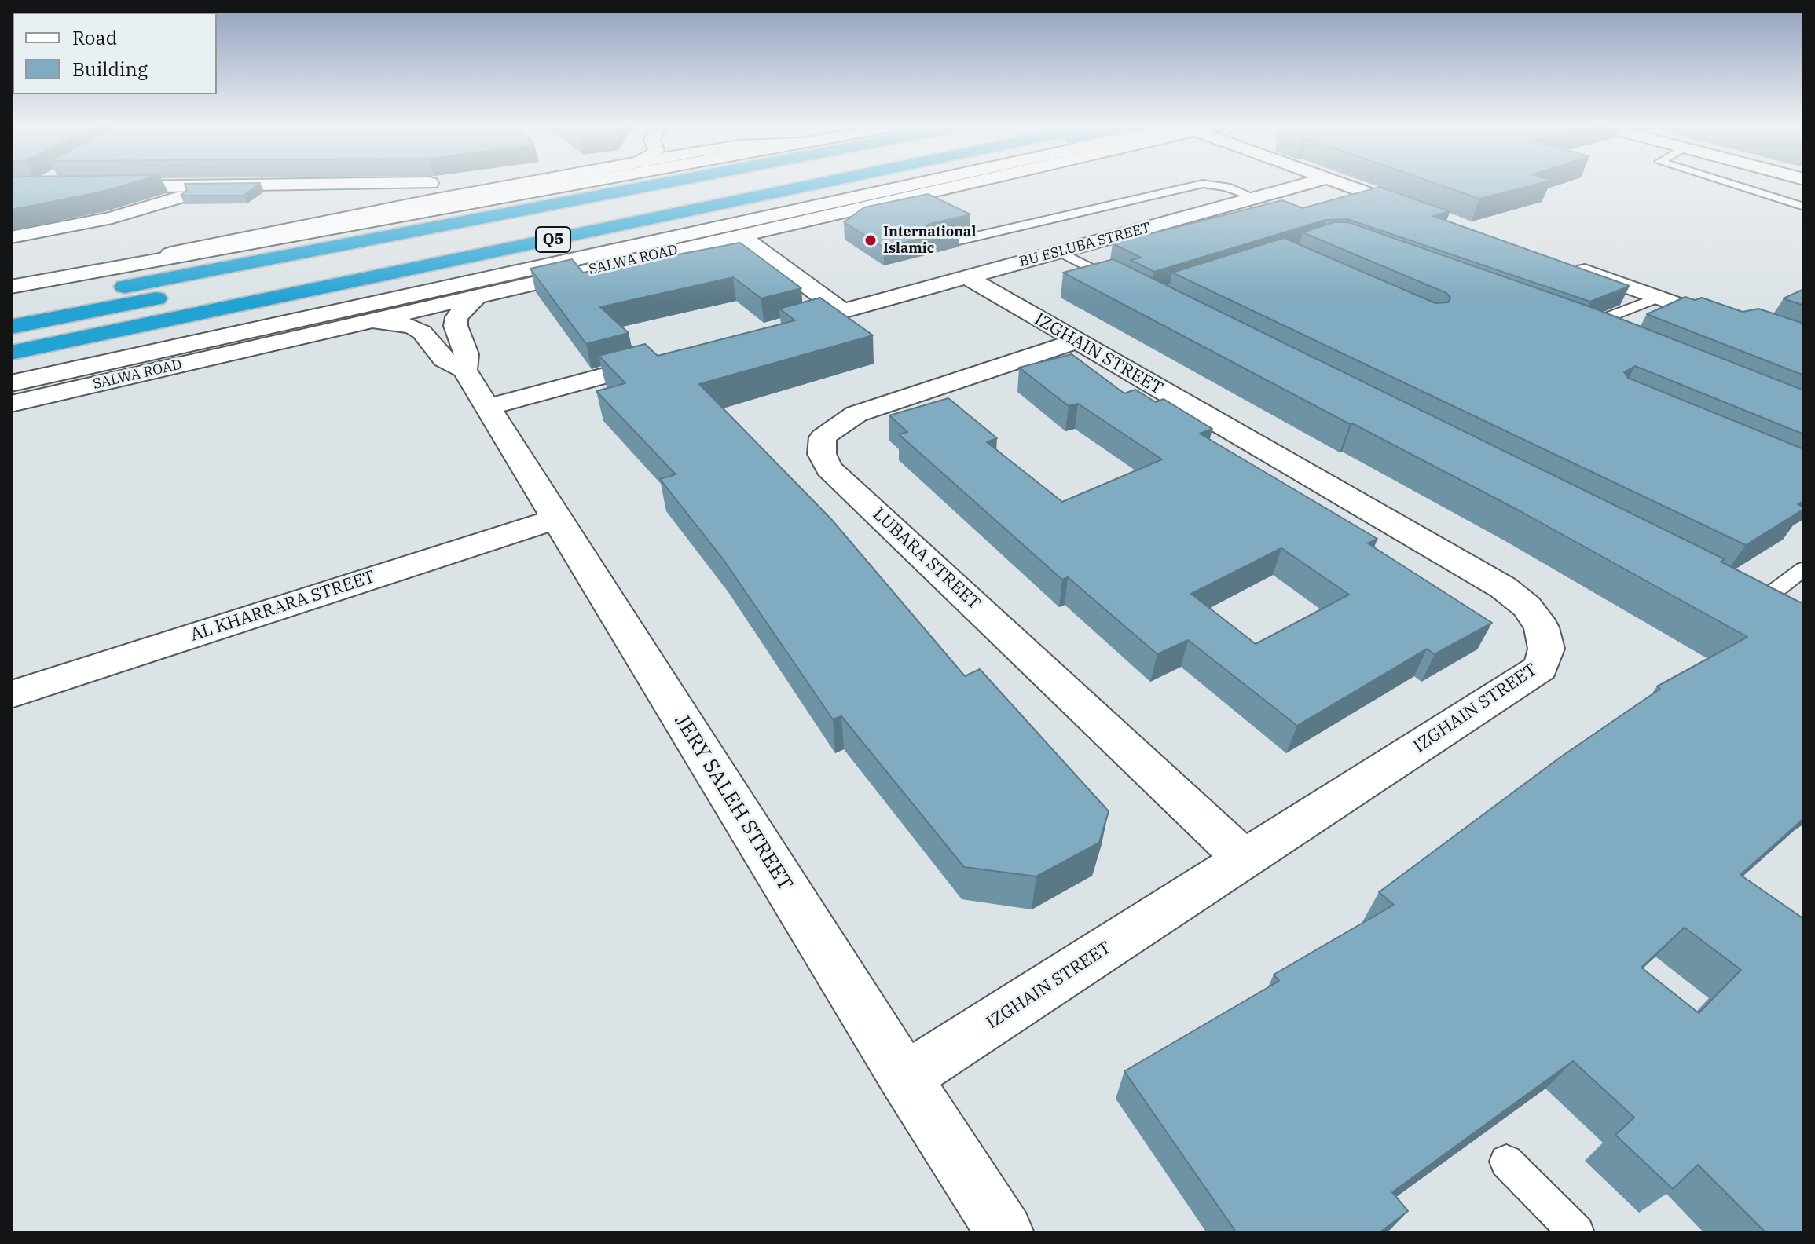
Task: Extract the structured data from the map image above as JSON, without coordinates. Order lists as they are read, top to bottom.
{
  "streets": {
    "highway": ["Q5"],
    "street": [
      "BU ESLUBA STREET",
      "SALWA ROAD",
      "IZGHAIN STREET",
      "LUBARA STREET",
      "AL KHARRARA STREET",
      "JERY SALEH STREET"
    ]
  },
  "crossings": [
    ["BU ESLUBA STREET", "IZGHAIN STREET"],
    ["SALWA ROAD", "JERY SALEH STREET"],
    ["IZGHAIN STREET", "LUBARA STREET"],
    ["IZGHAIN STREET", "JERY SALEH STREET"],
    ["AL KHARRARA STREET", "JERY SALEH STREET"]
  ],
  "places": ["International Islamic"],
  "legend": ["Road", "Building"]
}
